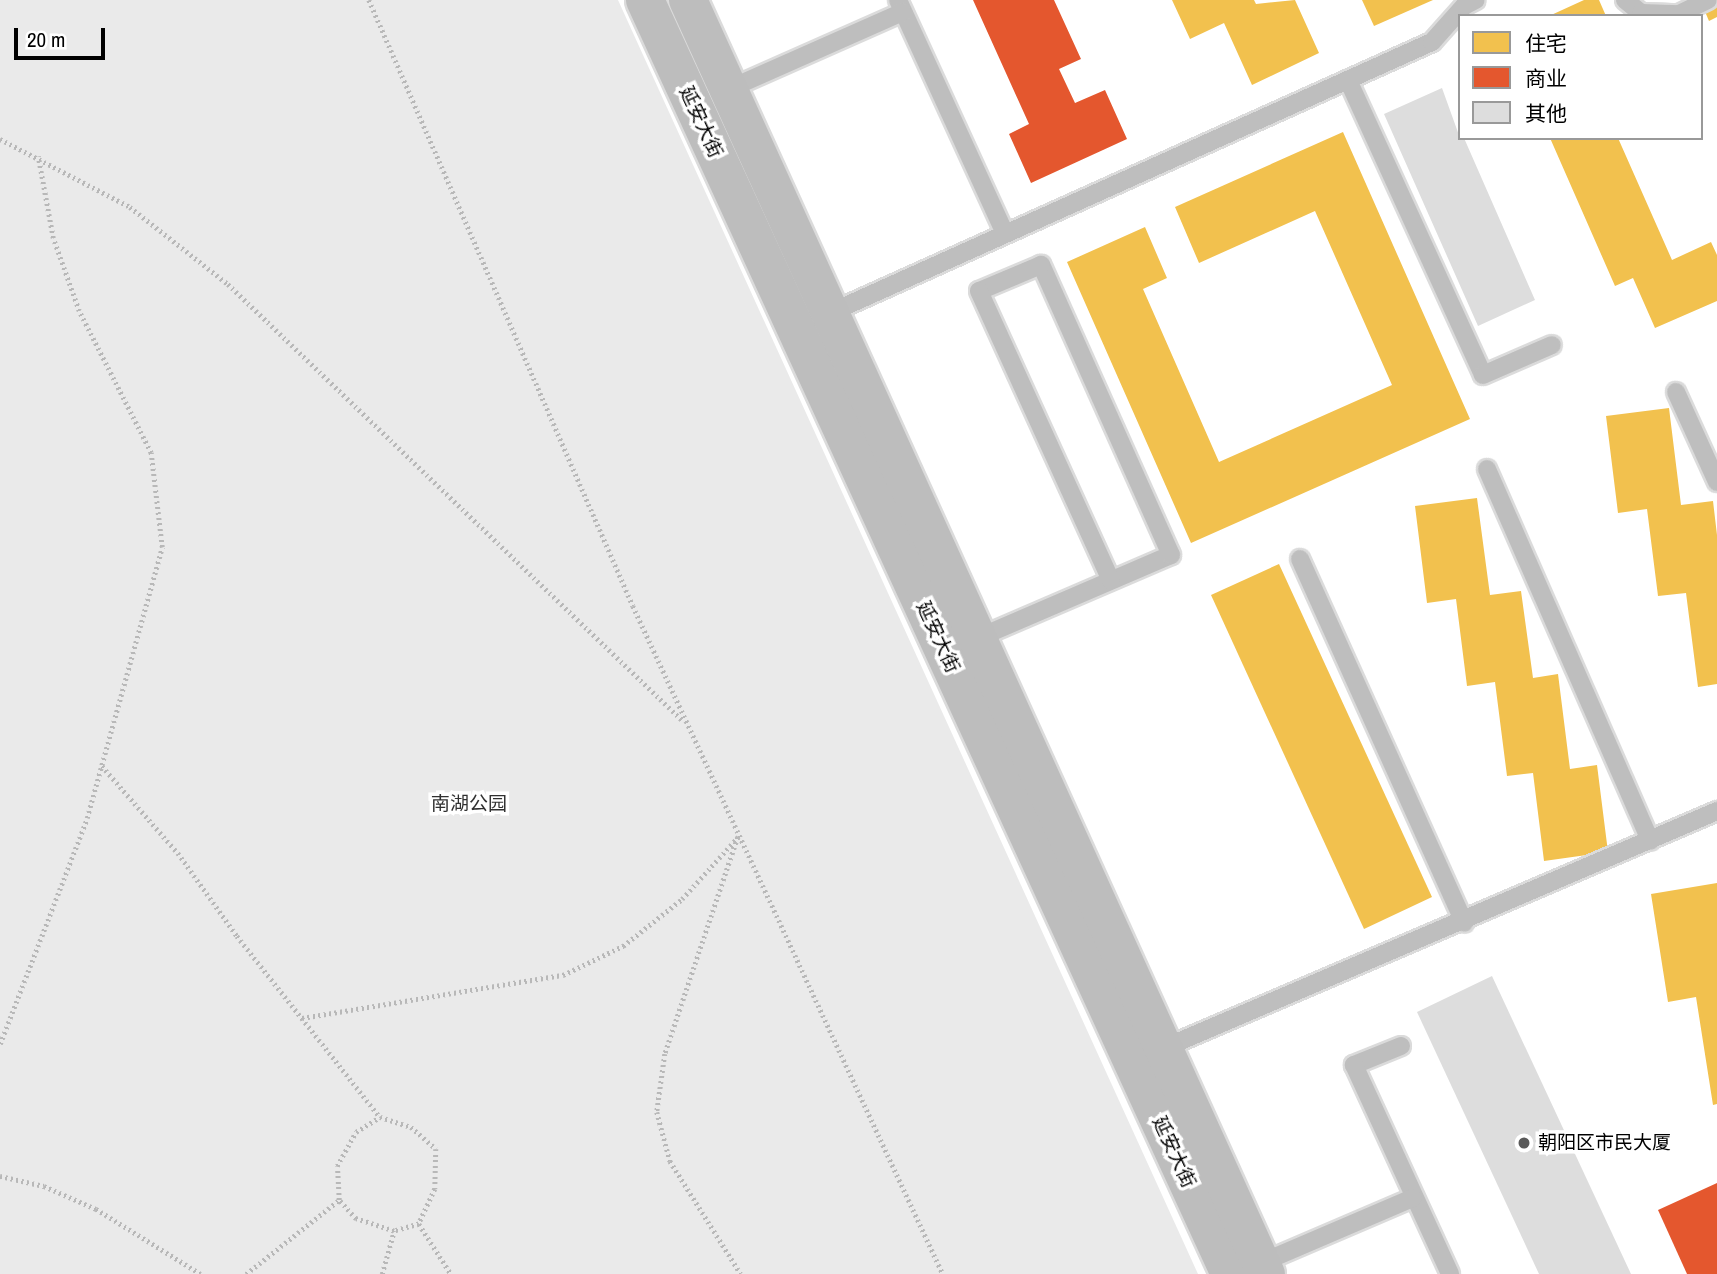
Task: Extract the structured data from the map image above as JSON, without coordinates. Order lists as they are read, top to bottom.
{
  "streets": {
    "main road": ["延安大街"]
  },
  "parks": ["南湖公园"],
  "places": ["朝阳区市民大厦"],
  "legend": ["住宅", "商业", "其他"],
  "scale_bar": "20 m"
}
